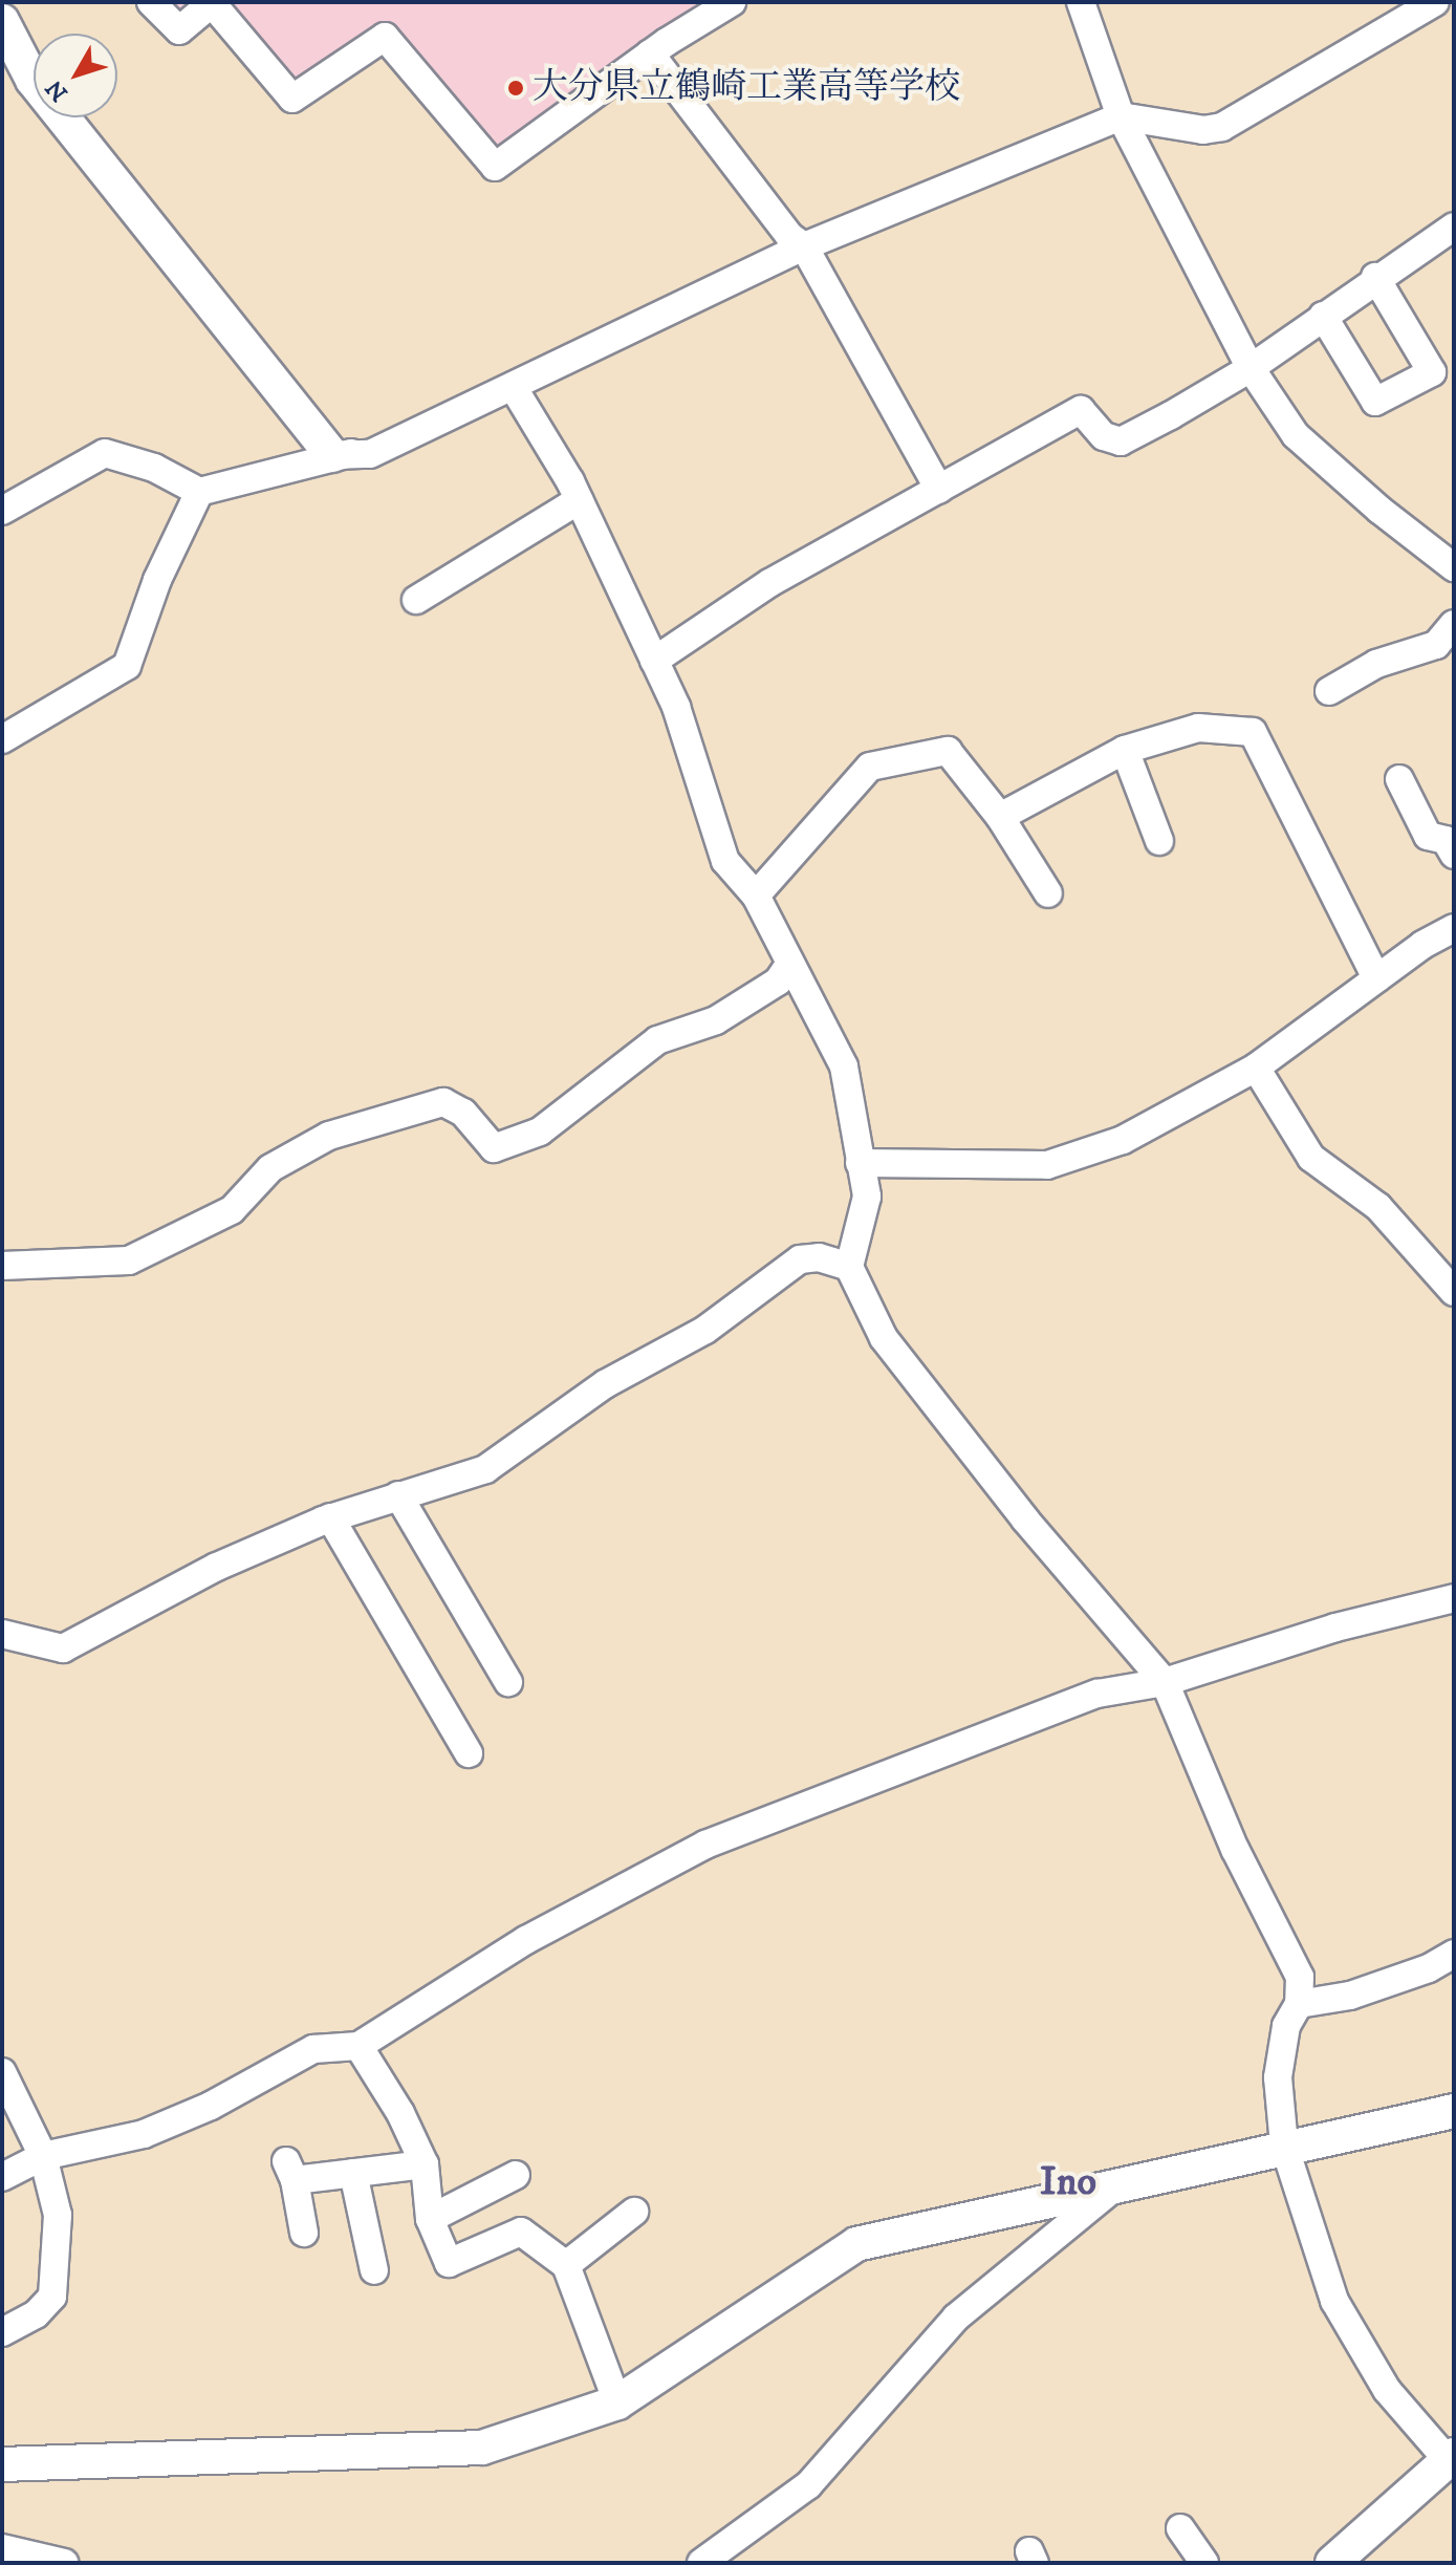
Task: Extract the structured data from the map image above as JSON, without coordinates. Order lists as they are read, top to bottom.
{
  "districts": ["Ino"],
  "places": ["大分県立鶴崎工業高等学校"],
  "north": "bottom left"
}
